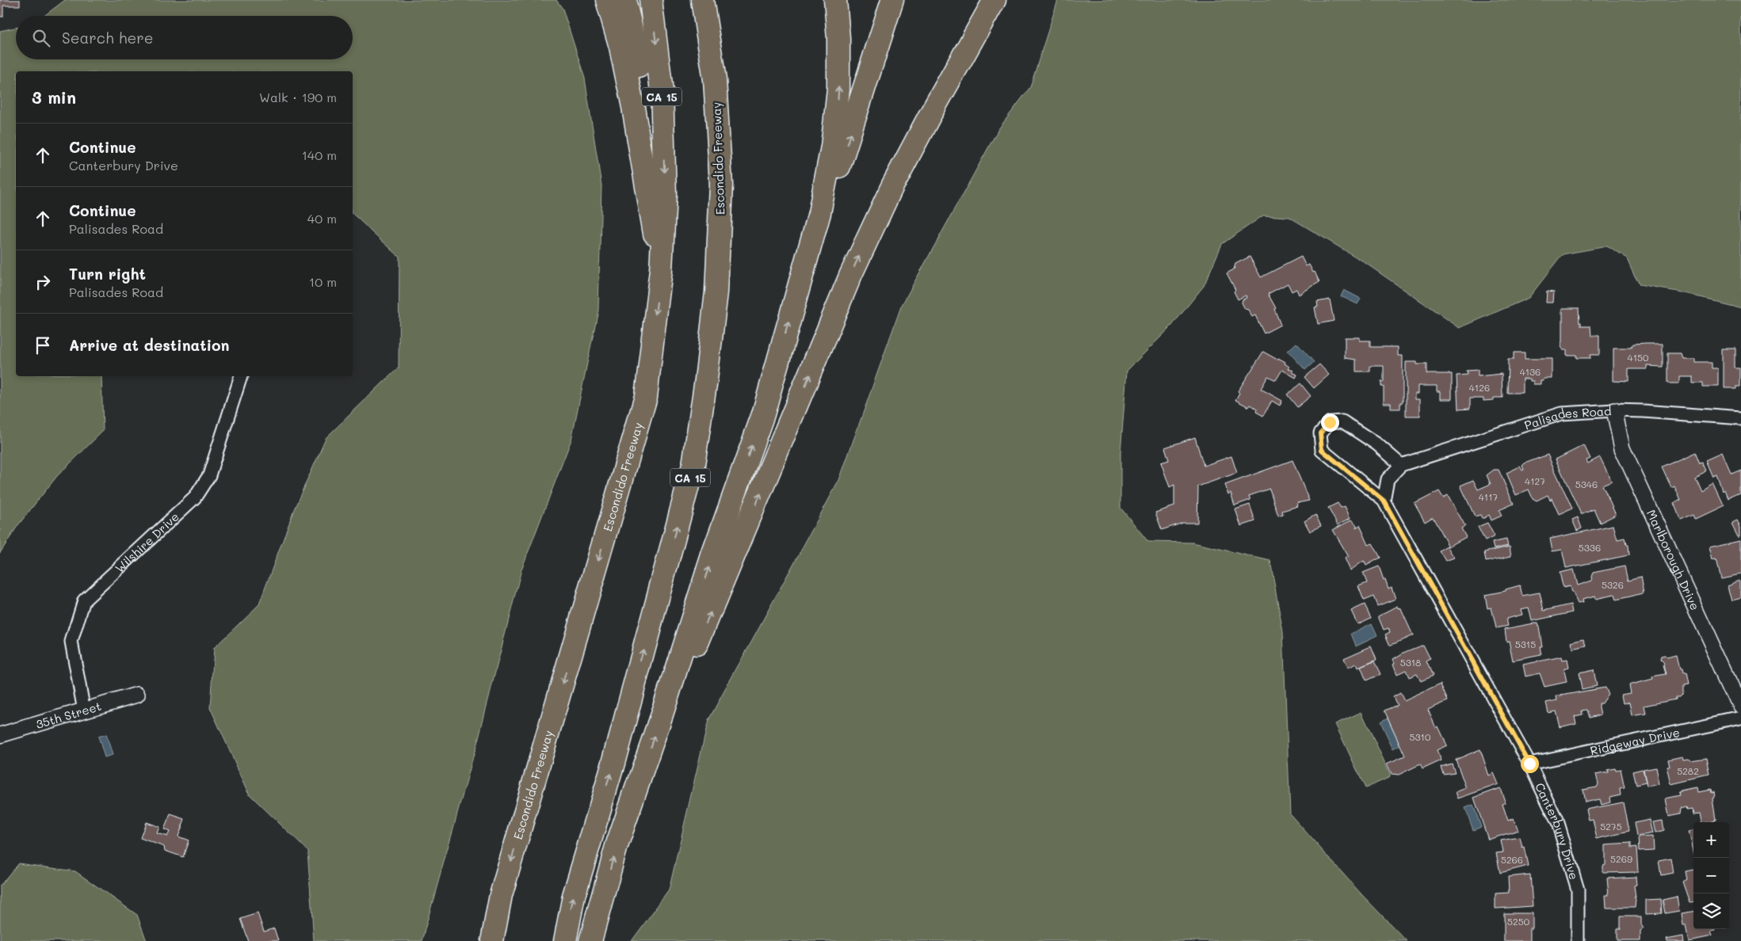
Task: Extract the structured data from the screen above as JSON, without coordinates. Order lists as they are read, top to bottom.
{
  "streets": {
    "highway": ["CA 15", "Escondido Freeway"],
    "street": [
      "Palisades Road",
      "Wilshire Drive",
      "Marlborough Drive",
      "35th Street",
      "Ridgeway Drive",
      "Canterbury Drive"
    ]
  },
  "crossings": [
    ["Palisades Road", "Marlborough Drive"],
    ["Palisades Road", "Canterbury Drive"],
    ["Wilshire Drive", "35th Street"],
    ["Ridgeway Drive", "Canterbury Drive"]
  ],
  "house_numbers": [
    "4150",
    "4136",
    "4126",
    "4127",
    "5346",
    "4117",
    "5336",
    "5326",
    "5315",
    "5318",
    "5310",
    "5282",
    "5275",
    "5269",
    "5266",
    "5250"
  ],
  "page": {
    "search": "Search here",
    "heading": ["3 min", "Walk · 190 m"],
    "list": [
      ["Continue", "Canterbury Drive", "140 m"],
      ["Continue", "Palisades Road", "40 m"],
      ["Turn right", "Palisades Road", "10 m"],
      "Arrive at destination"
    ],
    "map_buttons": ["+", "−"]
  }
}
